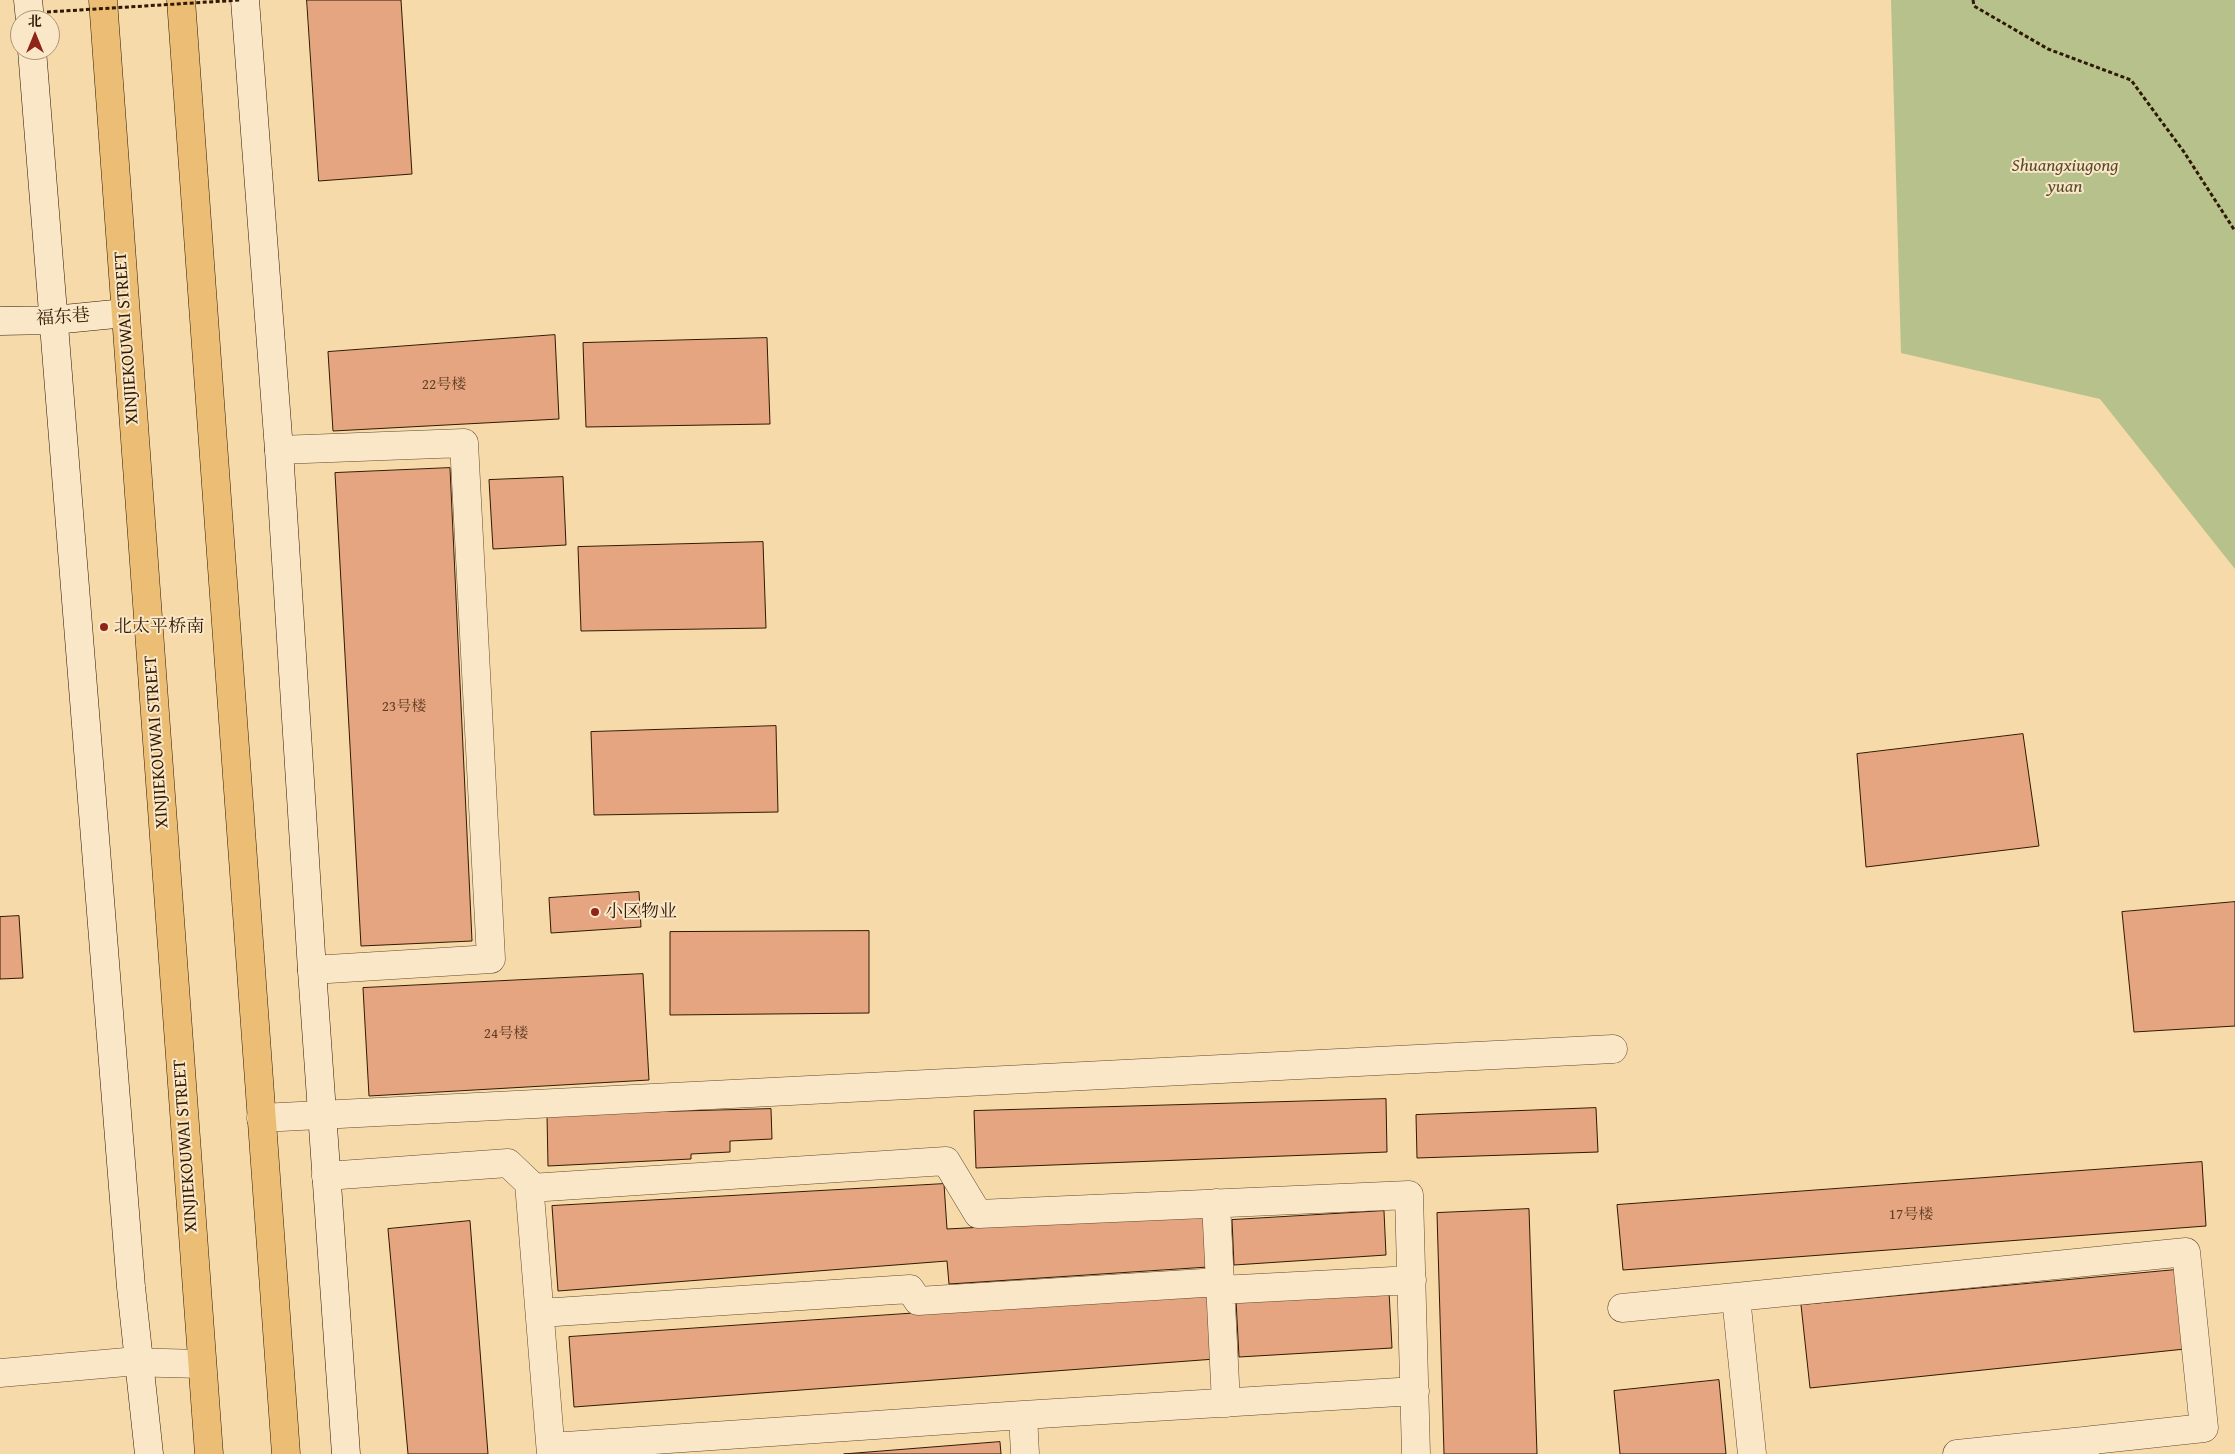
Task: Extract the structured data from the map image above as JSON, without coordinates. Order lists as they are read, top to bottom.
{
  "streets": {
    "main road": ["XINJIEKOUWAI STREET"],
    "street": ["福东巷"]
  },
  "crossings": [
    ["福东巷", "XINJIEKOUWAI STREET"]
  ],
  "parks": ["Shuangxiugong yuan"],
  "places": ["北太平桥南", "小区物业"],
  "house_numbers": [
    "22号楼",
    "23号楼",
    "24号楼",
    "17号楼"
  ],
  "north": "top"
}
